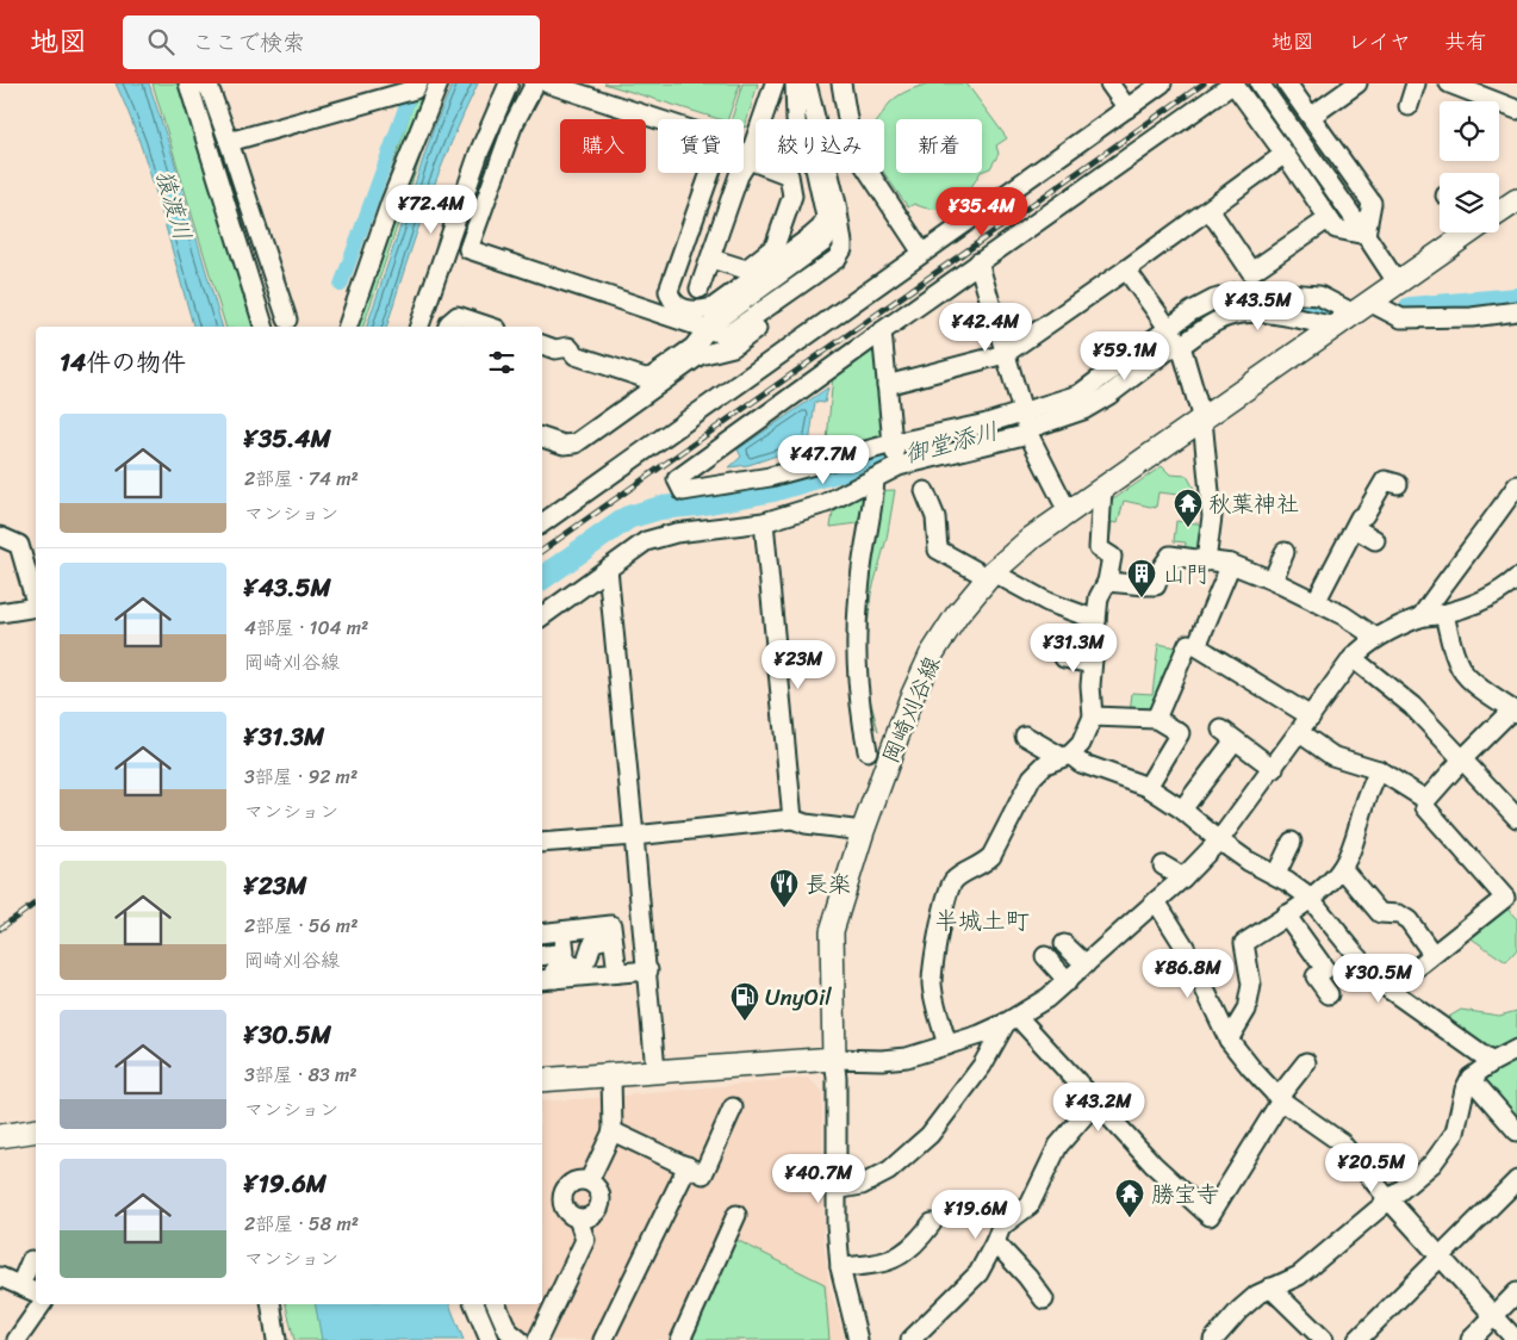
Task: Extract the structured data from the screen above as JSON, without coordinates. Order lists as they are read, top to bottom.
{
  "streets": {
    "main road": ["岡崎刈谷線"]
  },
  "districts": ["半城土町"],
  "water": ["猿渡川", "御堂添川"],
  "places": {
    "temple": ["秋葉神社", "勝宝寺"],
    "building": ["山門"],
    "restaurant": ["長楽"],
    "fuel station": ["UnyOil"]
  },
  "page": {
    "header": "地図",
    "search": "ここで検索",
    "nav": ["地図", "レイヤ", "共有"],
    "chip": [
      "購入",
      "賃貸",
      "絞り込み",
      "新着"
    ],
    "price": [
      "¥72.4M",
      "¥35.4M",
      "¥43.5M",
      "¥42.4M",
      "¥59.1M",
      "¥47.7M",
      "¥31.3M",
      "¥23M",
      "¥86.8M",
      "¥30.5M",
      "¥43.2M",
      "¥20.5M",
      "¥40.7M",
      "¥19.6M"
    ],
    "heading": "14件の物件",
    "list": [
      {
        "name": "¥35.4M",
        "note": "2部屋 · 74 m² · マンション"
      },
      {
        "name": "¥43.5M",
        "note": "4部屋 · 104 m² · 岡崎刈谷線"
      },
      {
        "name": "¥31.3M",
        "note": "3部屋 · 92 m² · マンション"
      },
      {
        "name": "¥23M",
        "note": "2部屋 · 56 m² · 岡崎刈谷線"
      },
      {
        "name": "¥30.5M",
        "note": "3部屋 · 83 m² · マンション"
      },
      {
        "name": "¥19.6M",
        "note": "2部屋 · 58 m² · マンション"
      }
    ]
  }
}
